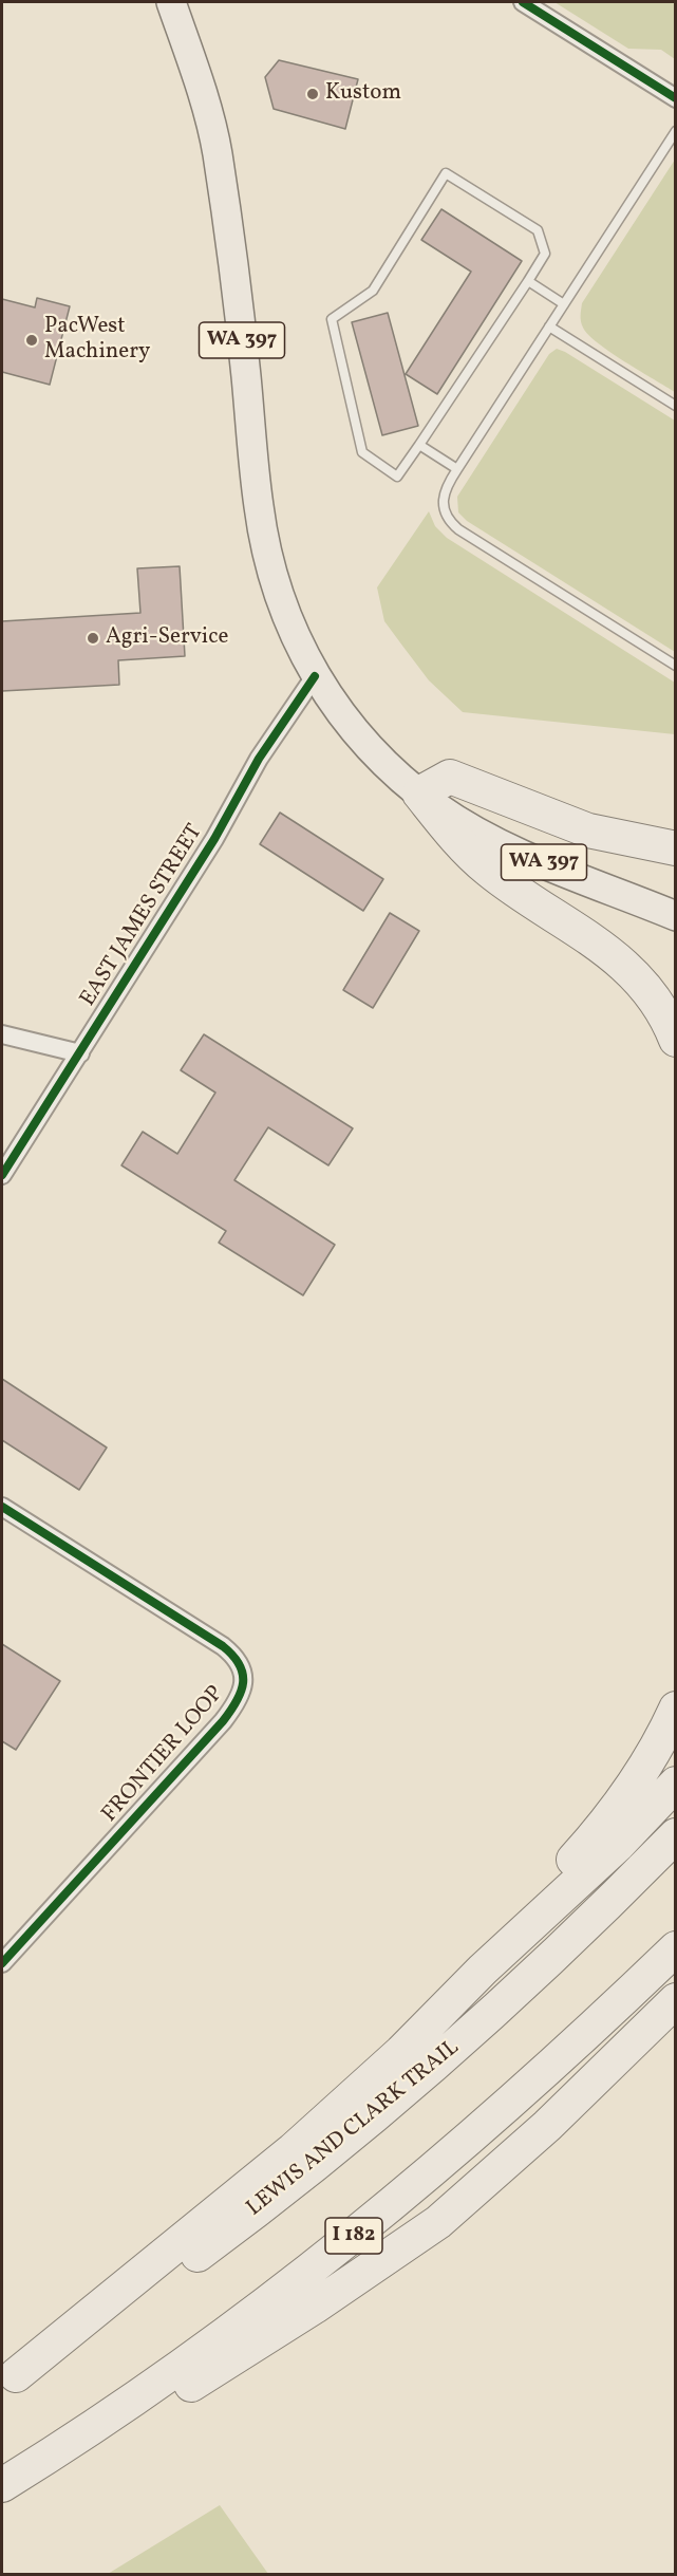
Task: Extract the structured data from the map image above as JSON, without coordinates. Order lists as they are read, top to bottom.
{
  "streets": {
    "highway": ["LEWIS AND CLARK TRAIL", "I 182"],
    "main road": ["WA 397"],
    "street": ["EAST JAMES STREET", "FRONTIER LOOP"]
  },
  "crossings": [
    ["WA 397", "EAST JAMES STREET"]
  ],
  "places": ["Kustom", "PacWest Machinery", "Agri-Service"]
}
